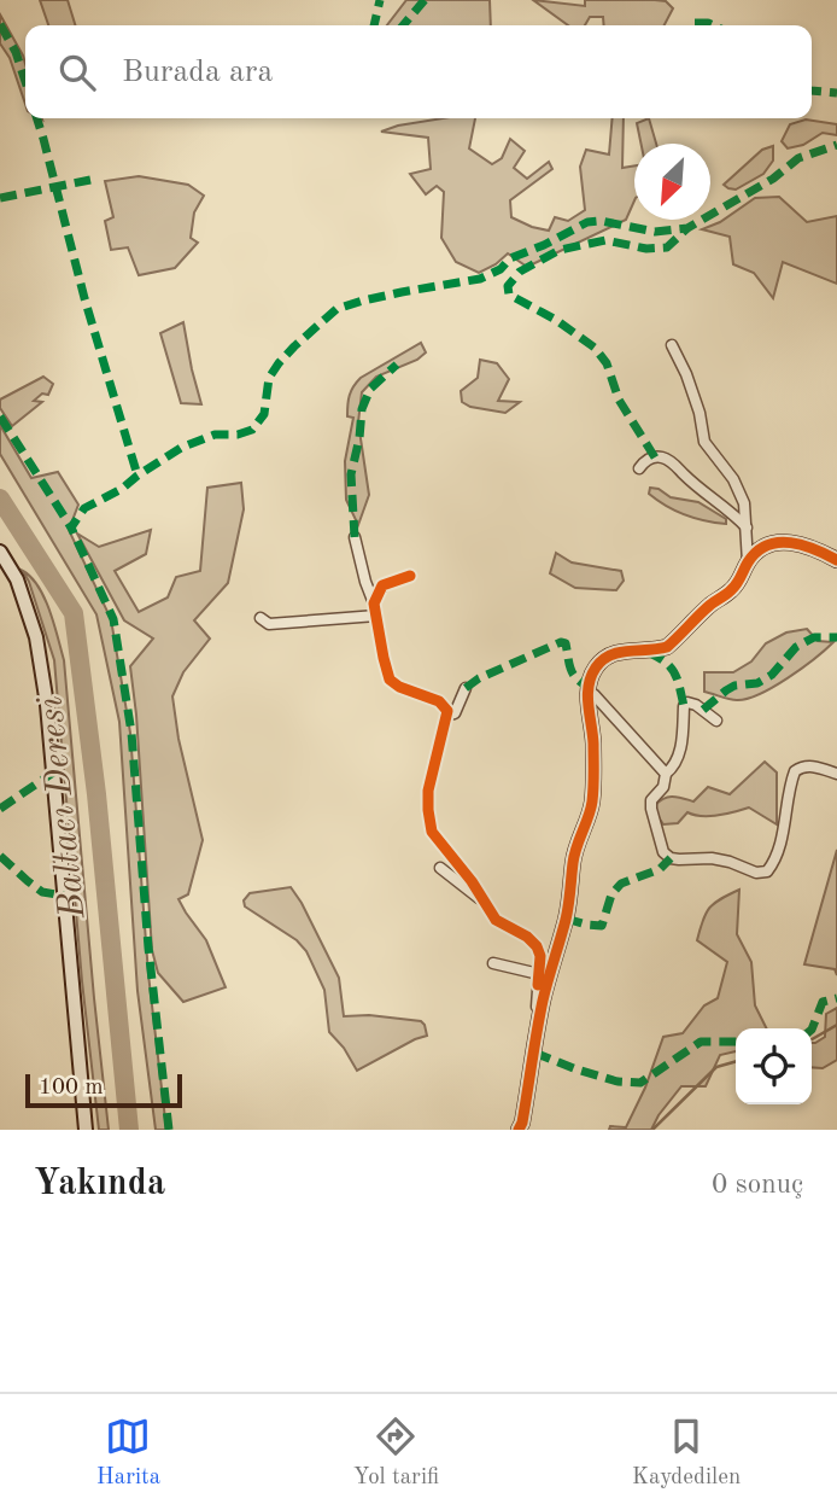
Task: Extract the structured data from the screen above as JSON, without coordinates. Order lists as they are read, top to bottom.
{
  "water": ["Baltacı Deresi"],
  "scale_bar": "100 m",
  "north": "bottom left",
  "page": {
    "search": "Burada ara",
    "scale": "100 m",
    "heading": ["Yakında", "0 sonuç"],
    "nav": ["Harita", "Yol tarifi", "Kaydedilen"]
  }
}
